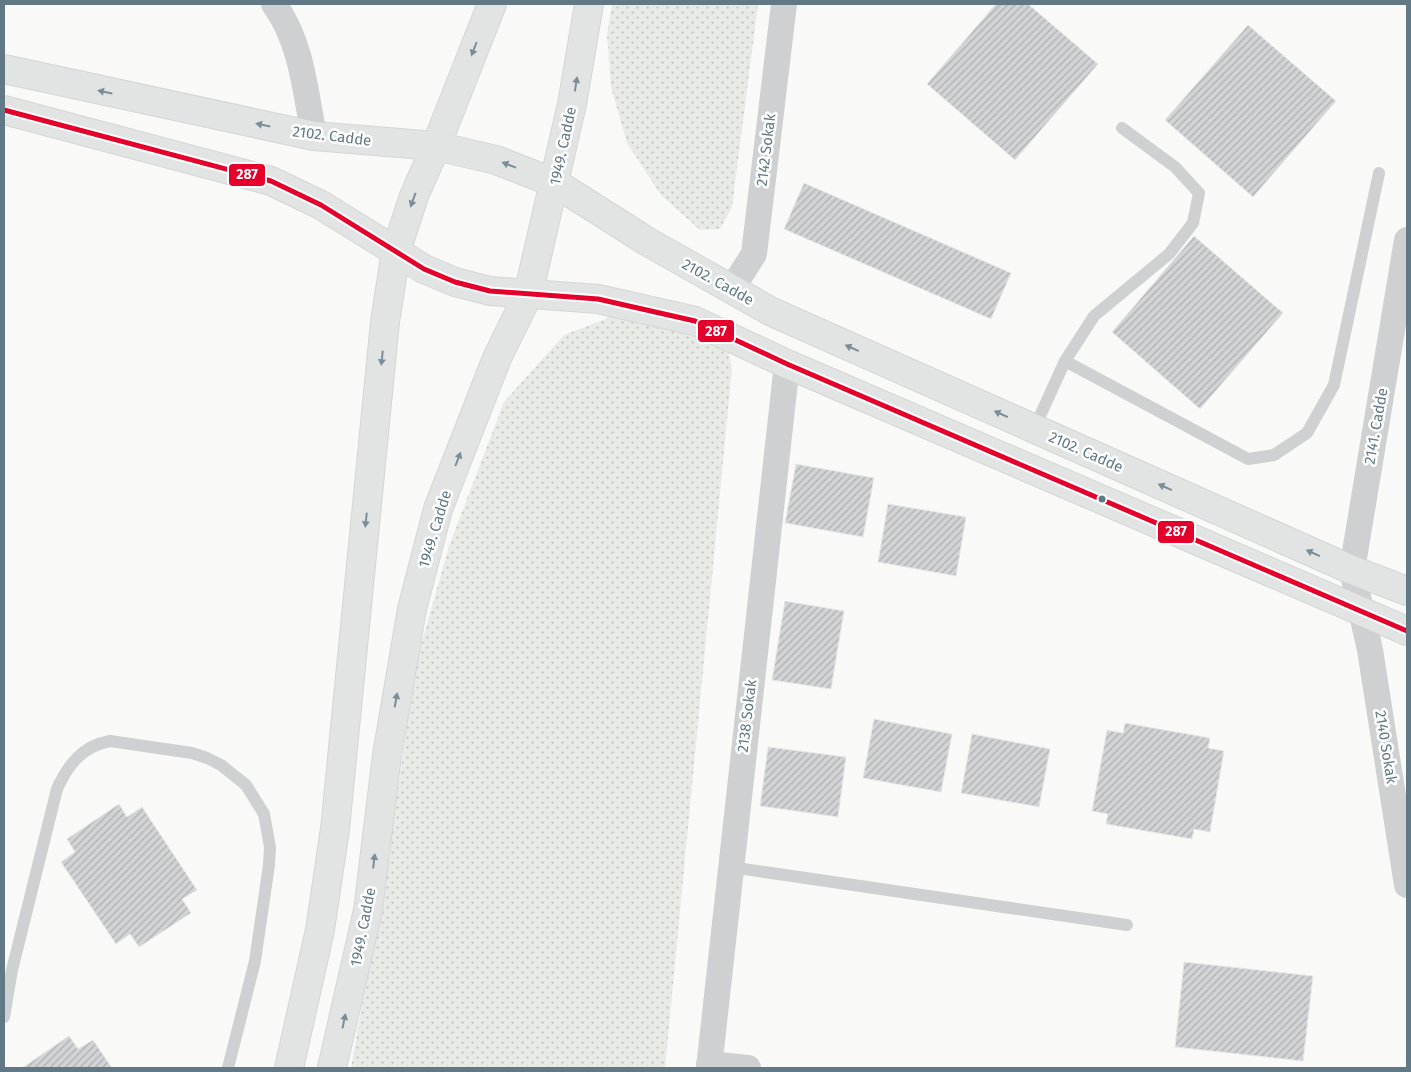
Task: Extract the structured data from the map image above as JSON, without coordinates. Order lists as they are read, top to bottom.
{
  "streets": {
    "street": [
      "2102. Cadde",
      "1949. Cadde",
      "2142 Sokak",
      "2141. Cadde",
      "2138 Sokak",
      "2140 Sokak"
    ]
  },
  "crossings": [
    ["2102. Cadde", "1949. Cadde"],
    ["2102. Cadde", "2142 Sokak"],
    ["2102. Cadde", "2141. Cadde"],
    ["2141. Cadde", "2140 Sokak"]
  ],
  "lines": ["transit line 287"]
}
